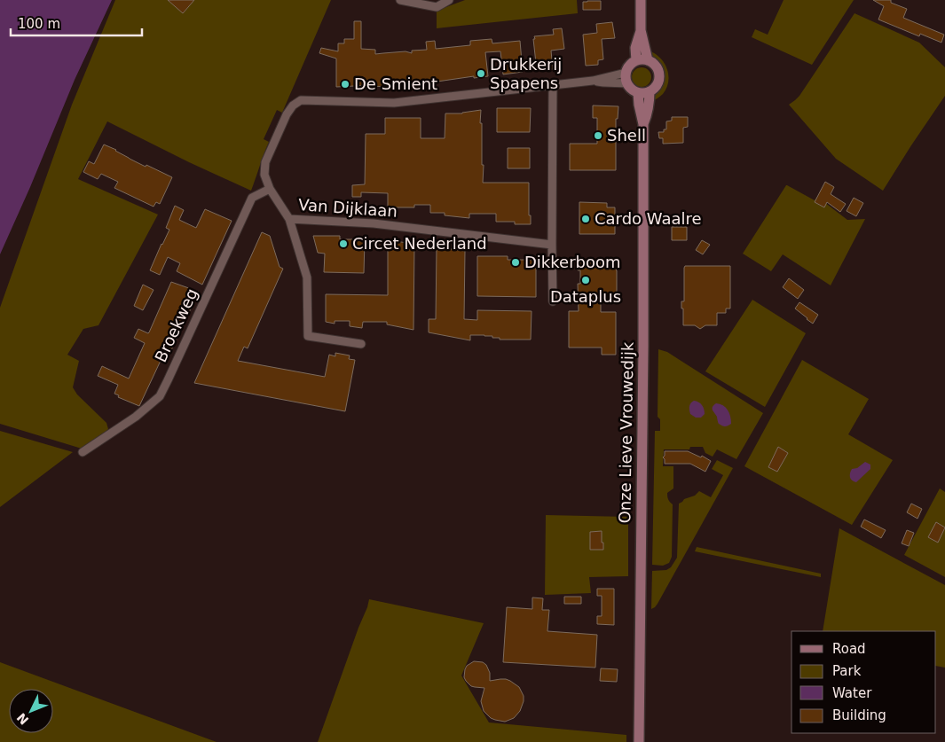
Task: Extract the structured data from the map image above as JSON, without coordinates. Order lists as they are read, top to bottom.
{
  "streets": {
    "main road": ["Onze Lieve Vrouwedijk"],
    "street": ["Van Dijklaan", "Broekweg"]
  },
  "crossings": [
    ["Van Dijklaan", "Broekweg"],
    ["Van Dijklaan", "Onze Lieve Vrouwedijk"]
  ],
  "places": [
    "Drukkerij Spapens",
    "De Smient",
    "Shell",
    "Cardo Waalre",
    "Circet Nederland",
    "Dikkerboom",
    "Dataplus"
  ],
  "legend": [
    "Road",
    "Park",
    "Water",
    "Building"
  ],
  "scale_bar": "100 m",
  "north": "bottom left"
}
